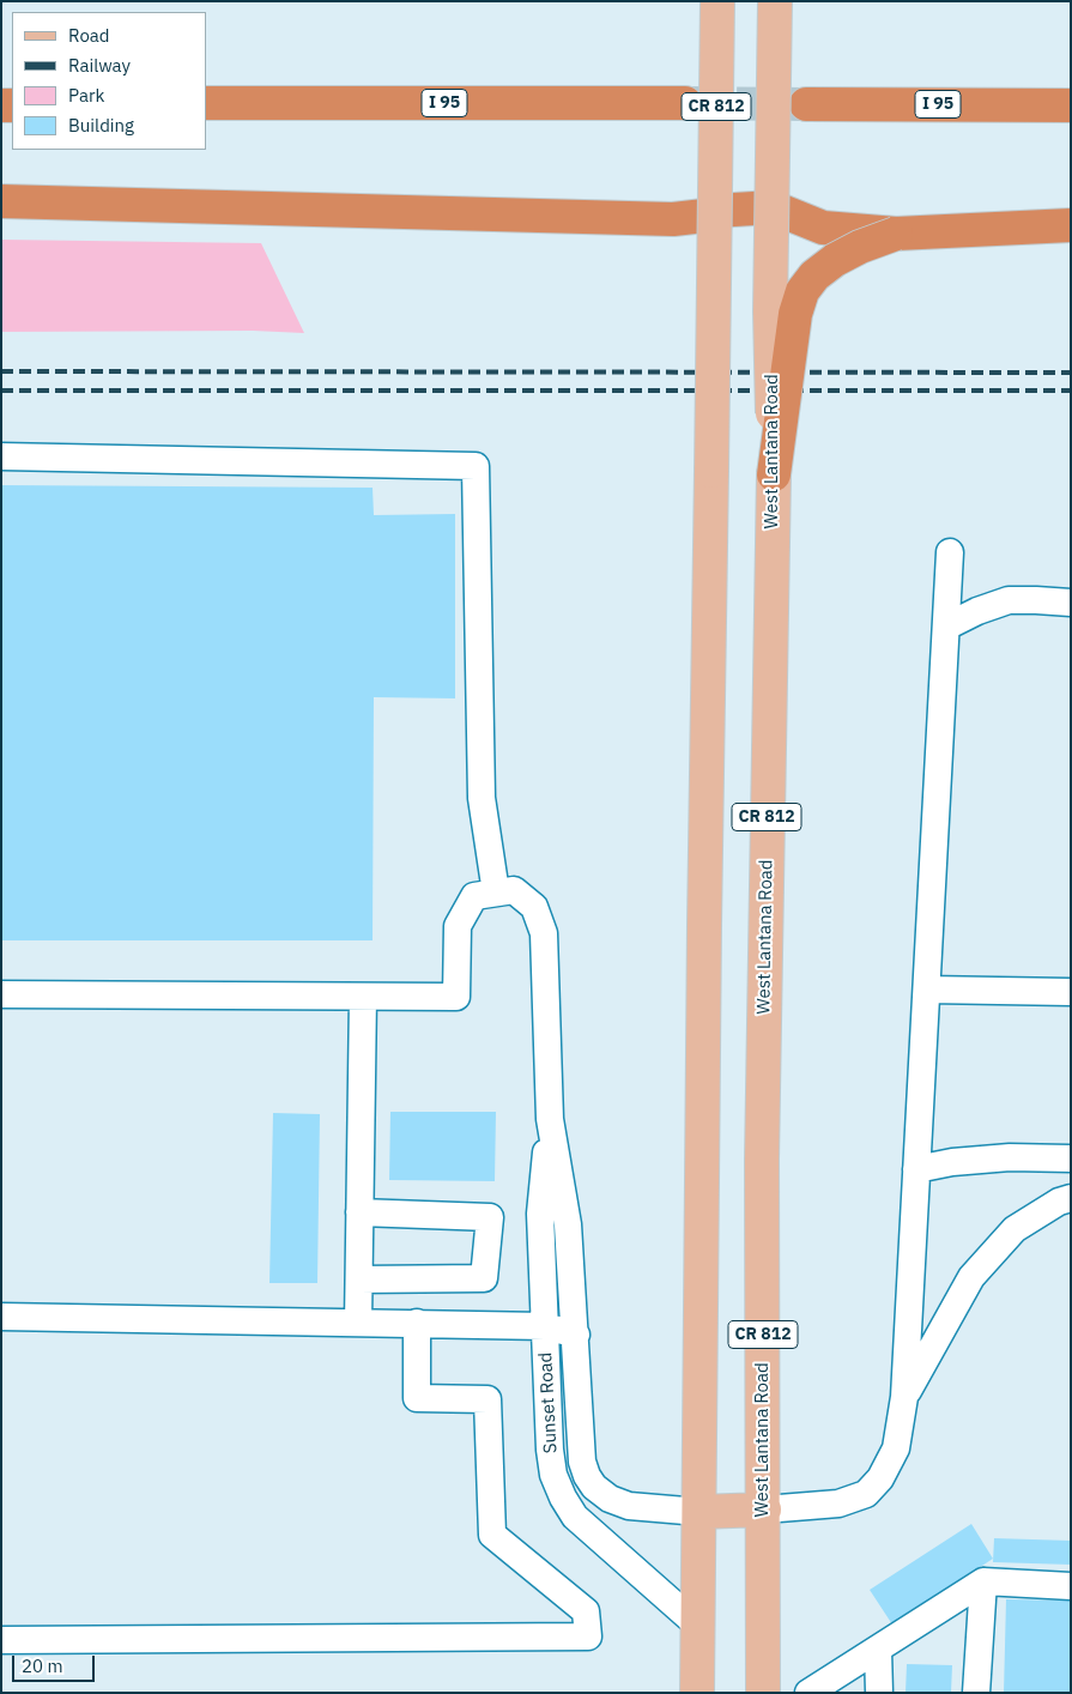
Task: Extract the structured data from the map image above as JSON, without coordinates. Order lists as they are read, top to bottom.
{
  "streets": {
    "highway": ["I 95"],
    "main road": ["CR 812", "West Lantana Road"],
    "street": ["Sunset Road"]
  },
  "crossings": [
    ["CR 812", "Sunset Road"]
  ],
  "legend": [
    "Road",
    "Railway",
    "Park",
    "Building"
  ],
  "scale_bar": "20 m"
}
